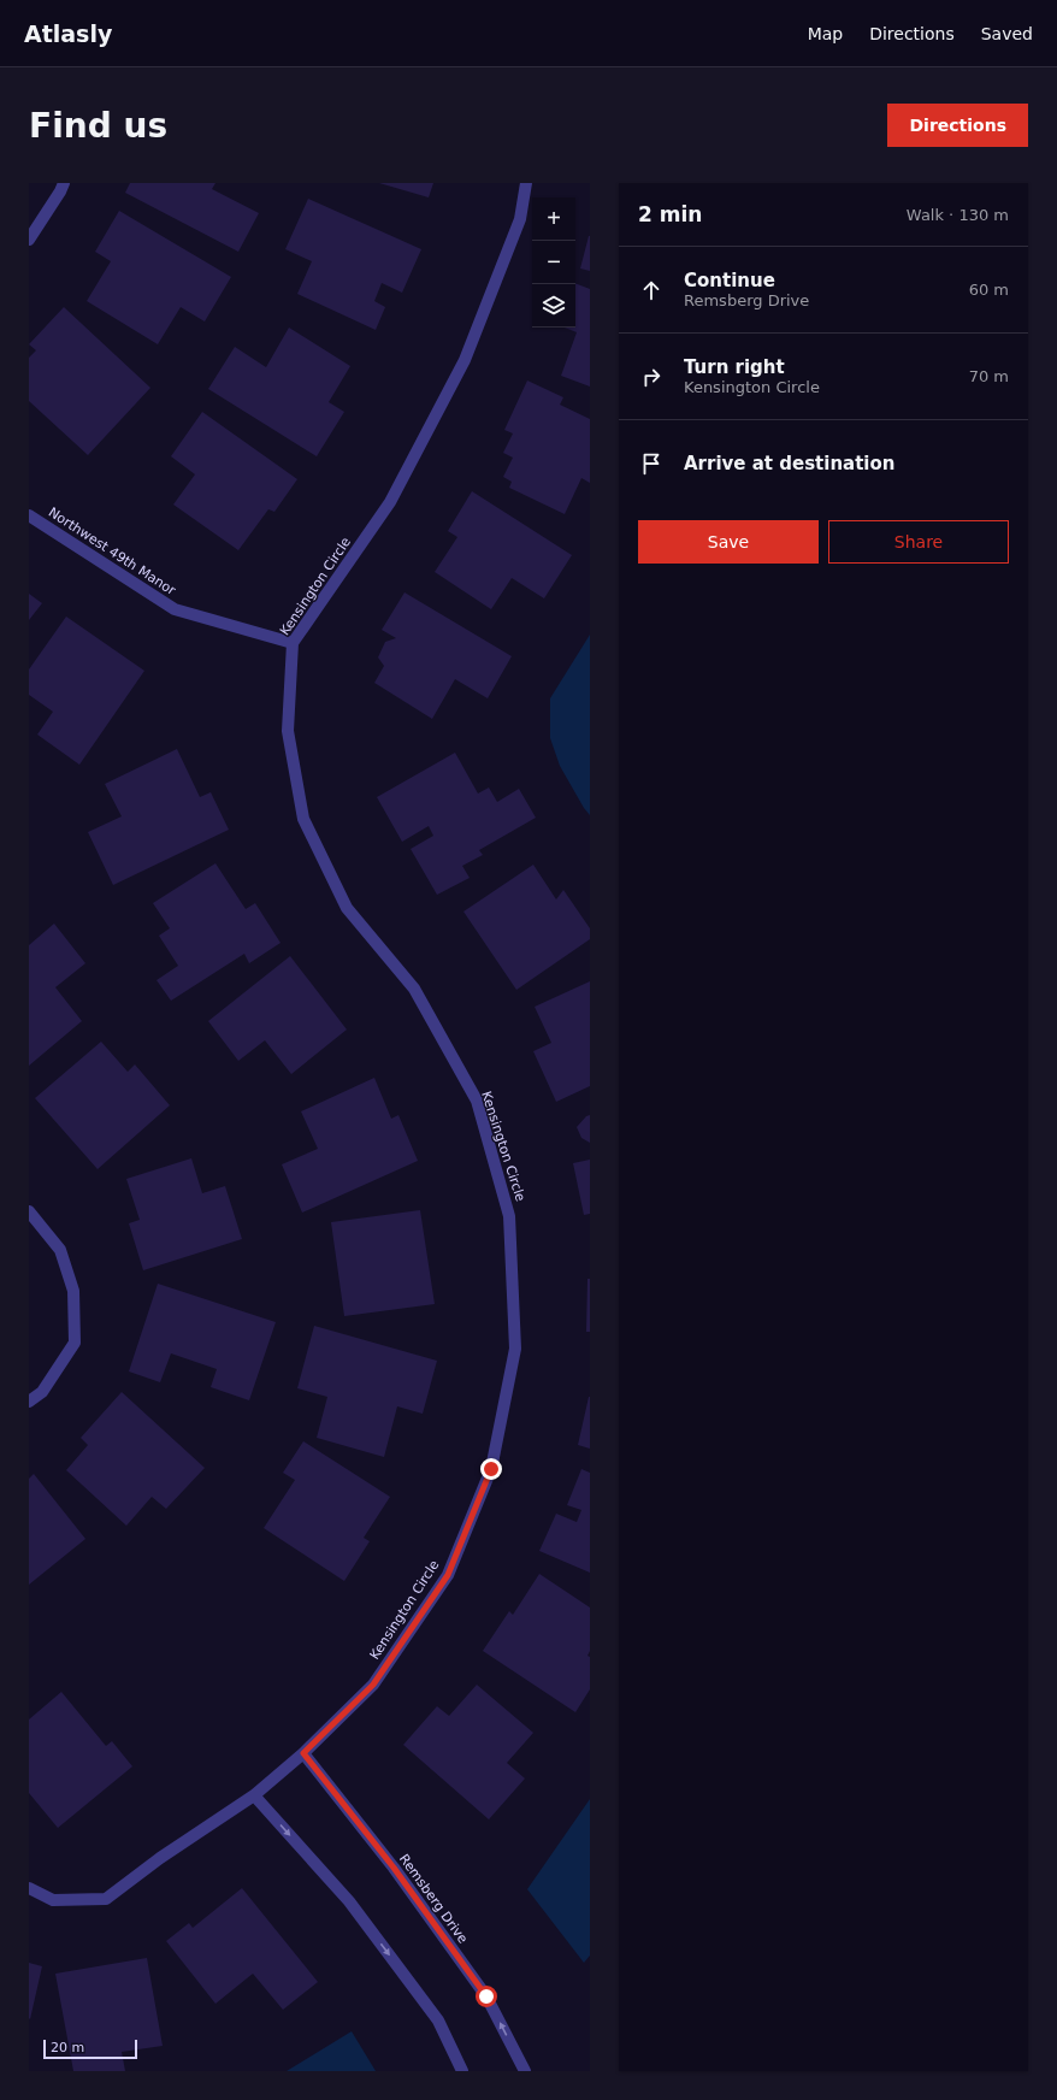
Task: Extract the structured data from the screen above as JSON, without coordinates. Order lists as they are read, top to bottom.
{
  "streets": {
    "street": ["Northwest 49th Manor", "Kensington Circle", "Remsberg Drive"]
  },
  "crossings": [
    ["Northwest 49th Manor", "Kensington Circle"],
    ["Kensington Circle", "Remsberg Drive"]
  ],
  "scale_bar": "20 m",
  "page": {
    "header": "Atlasly",
    "nav": ["Map", "Directions", "Saved"],
    "buttons": [
      "Directions",
      ["Save", "Share"]
    ],
    "title": "Find us",
    "heading": ["2 min", "Walk · 130 m"],
    "map_buttons": ["+", "−"],
    "list": [
      ["Continue", "Remsberg Drive", "60 m"],
      ["Turn right", "Kensington Circle", "70 m"],
      "Arrive at destination"
    ],
    "scale": "20 m"
  }
}
